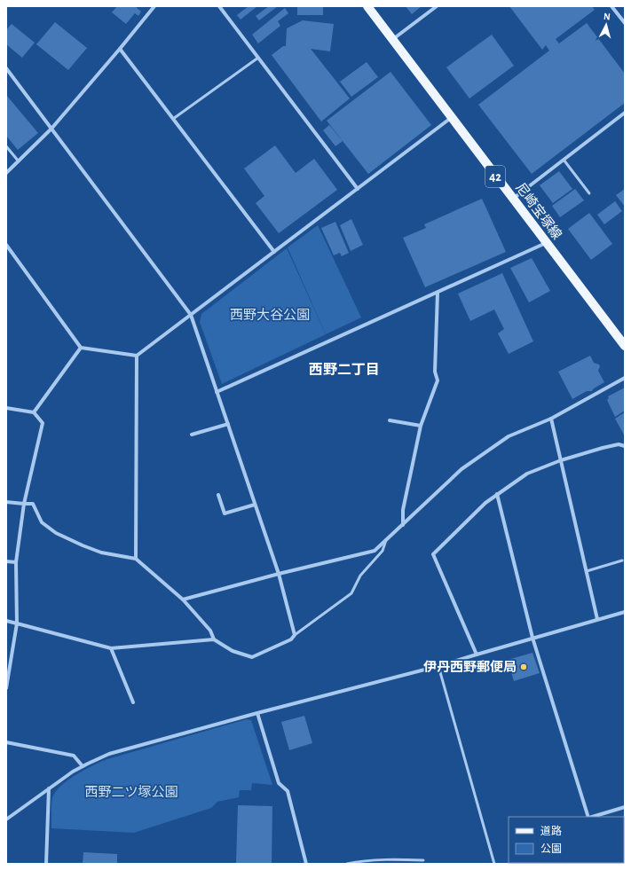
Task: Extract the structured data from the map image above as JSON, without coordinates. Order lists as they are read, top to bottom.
{
  "streets": {
    "main road": ["42", "尼崎宝塚線"]
  },
  "districts": ["西野二丁目"],
  "parks": ["西野大谷公園", "西野二ツ塚公園"],
  "places": ["伊丹西野郵便局"],
  "legend": ["道路", "公園"],
  "north": "top"
}
